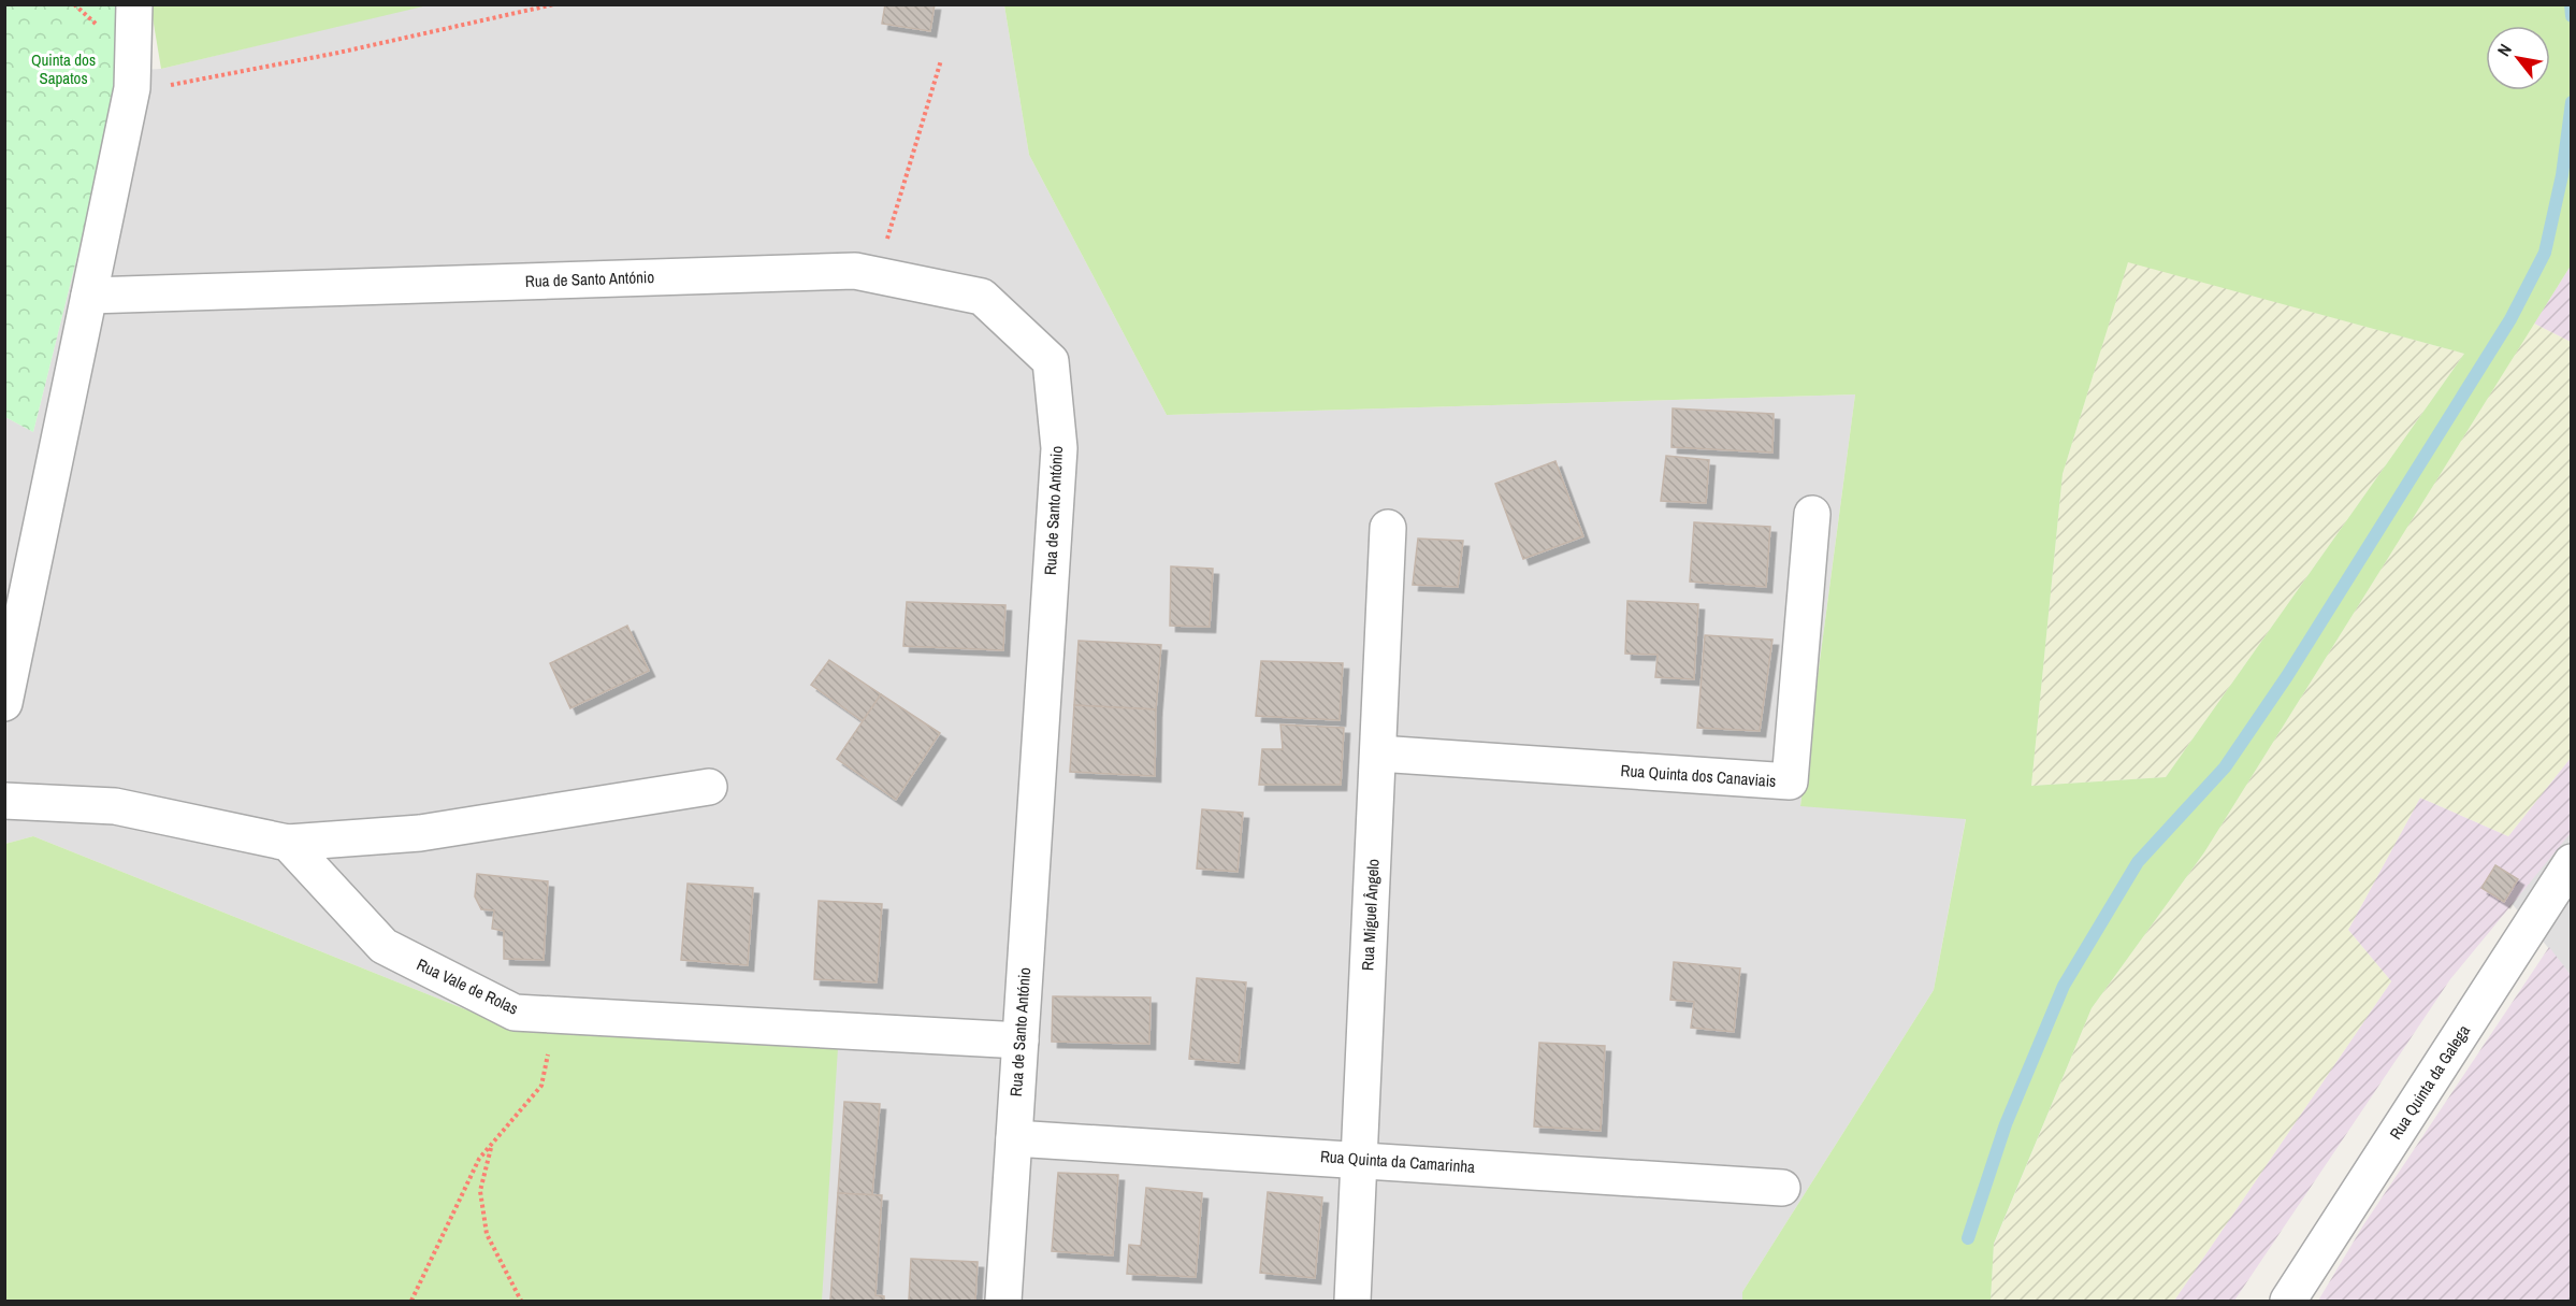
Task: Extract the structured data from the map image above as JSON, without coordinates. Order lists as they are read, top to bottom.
{
  "streets": {
    "street": [
      "Rua de Santo António",
      "Rua Quinta dos Canaviais",
      "Rua Miguel Ângelo",
      "Rua Vale de Rolas",
      "Rua Quinta da Galega",
      "Rua Quinta da Camarinha"
    ]
  },
  "crossings": [
    ["Rua de Santo António", "Rua Vale de Rolas"],
    ["Rua de Santo António", "Rua Quinta da Camarinha"],
    ["Rua Quinta dos Canaviais", "Rua Miguel Ângelo"],
    ["Rua Miguel Ângelo", "Rua Quinta da Camarinha"]
  ],
  "parks": ["Quinta dos Sapatos"],
  "north": "top left"
}
